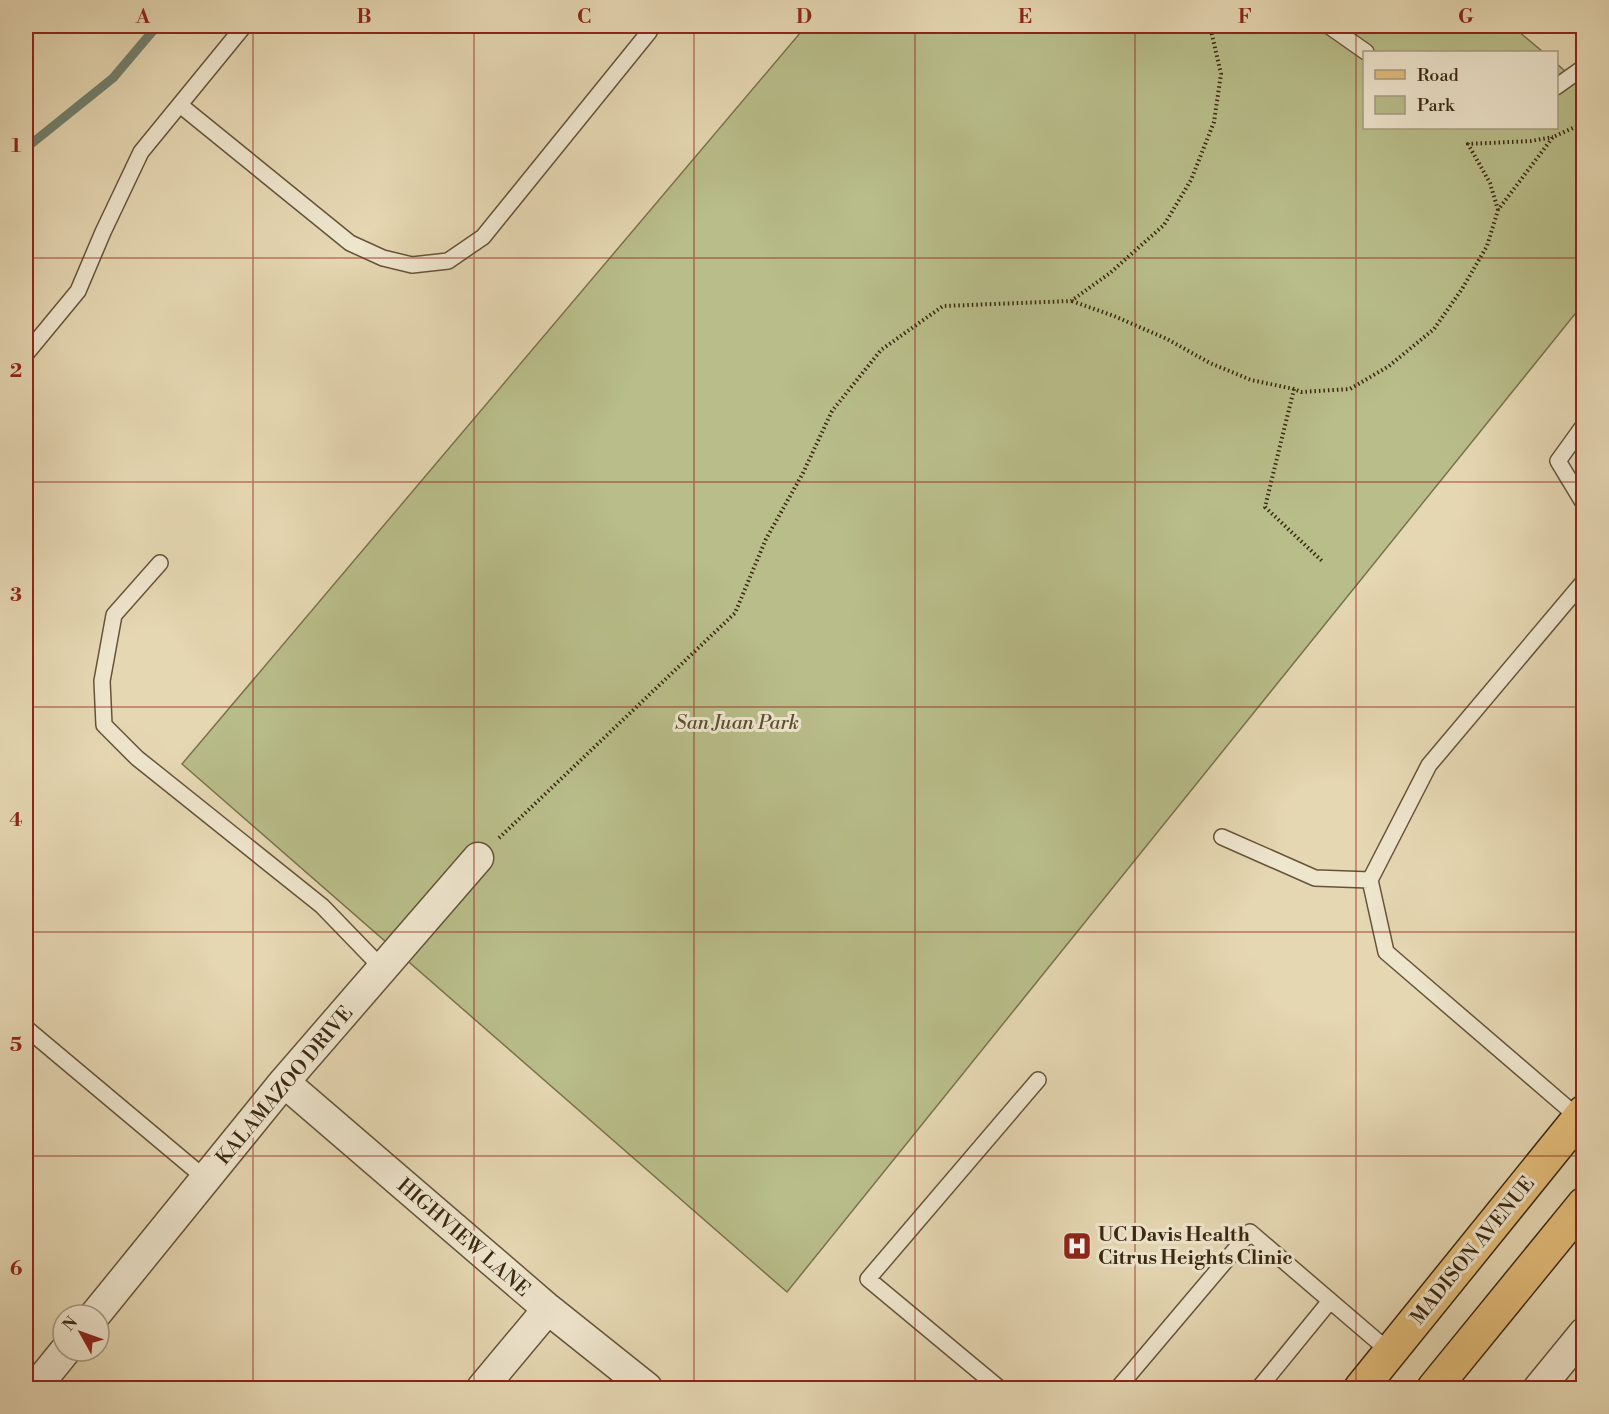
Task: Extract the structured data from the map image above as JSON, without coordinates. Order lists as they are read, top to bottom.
{
  "streets": {
    "main road": ["MADISON AVENUE"],
    "street": ["KALAMAZOO DRIVE", "HIGHVIEW LANE"]
  },
  "crossings": [
    ["KALAMAZOO DRIVE", "HIGHVIEW LANE"]
  ],
  "parks": ["San Juan Park"],
  "places": {
    "hospital": ["UC Davis Health Citrus Heights Clinic"]
  },
  "legend": ["Road", "Park"],
  "north": "top left",
  "grid": {
    "columns": [
      "A",
      "B",
      "C",
      "D",
      "E",
      "F",
      "G"
    ],
    "rows": [
      "1",
      "2",
      "3",
      "4",
      "5",
      "6"
    ]
  }
}
